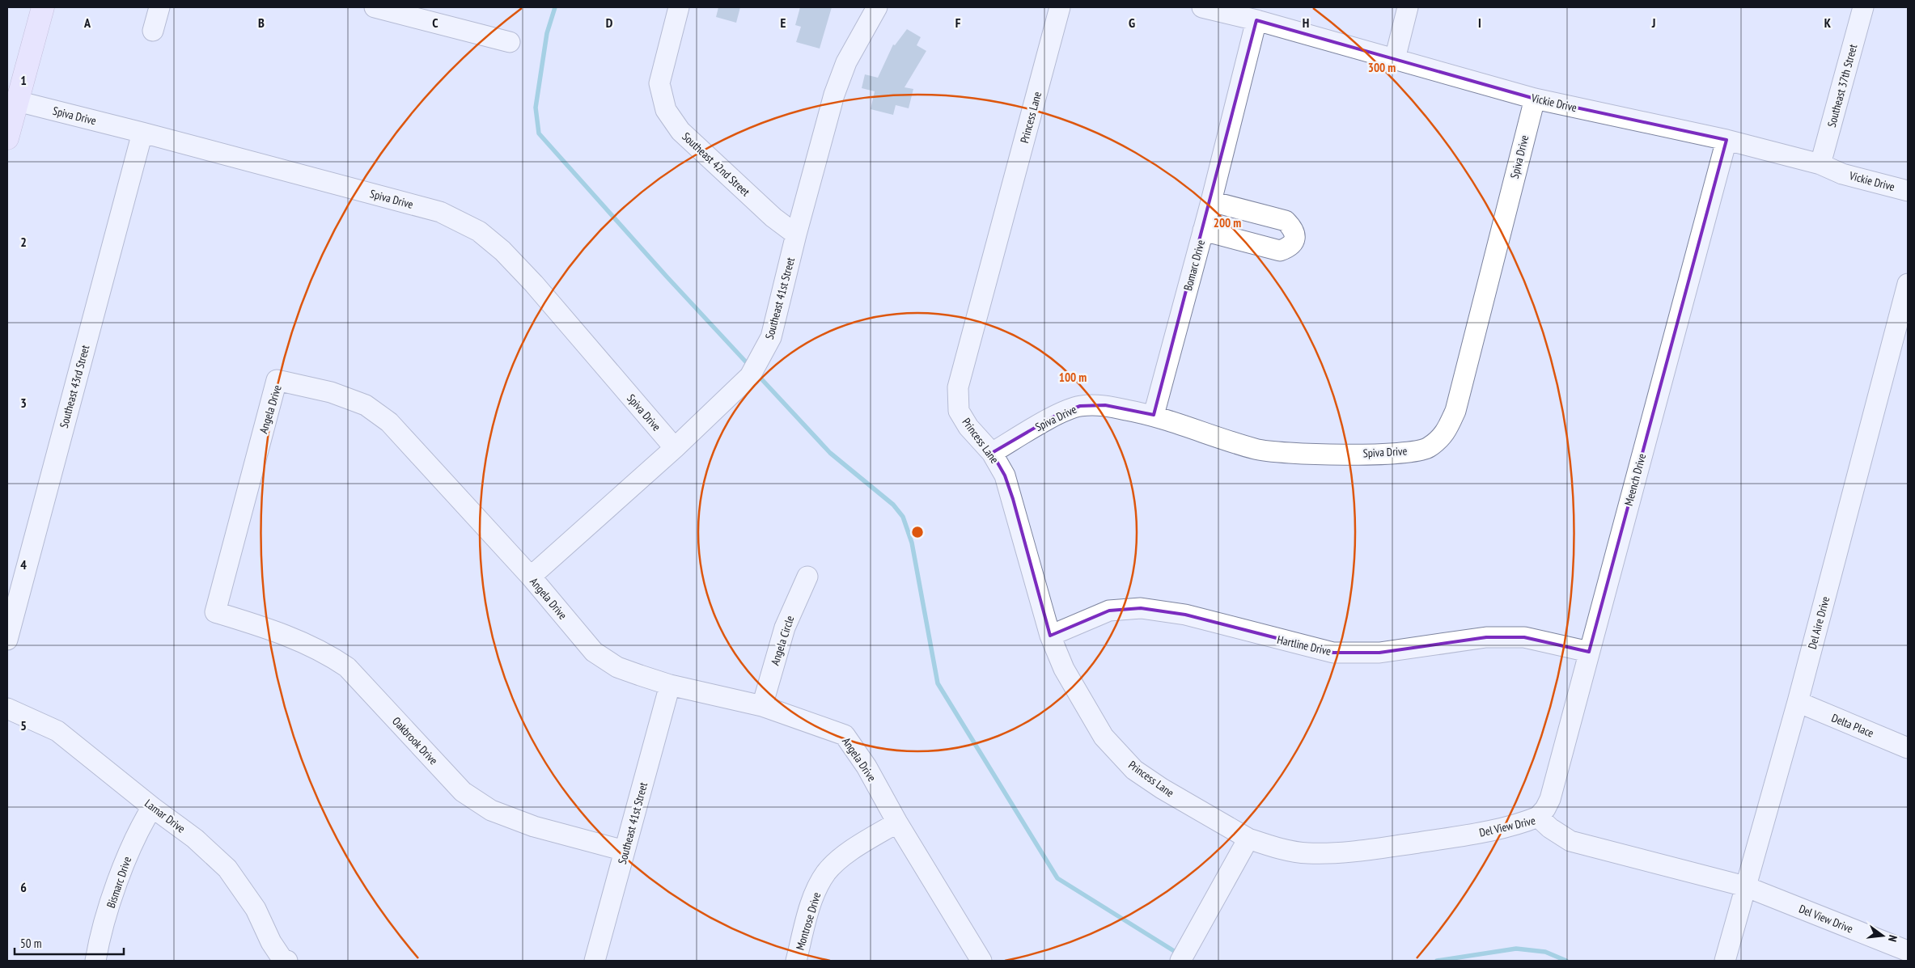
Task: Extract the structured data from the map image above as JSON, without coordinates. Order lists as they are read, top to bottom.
{
  "streets": {
    "street": [
      "Southeast 37th Street",
      "Vickie Drive",
      "Spiva Drive",
      "Princess Lane",
      "Southeast 42nd Street",
      "Bomarc Drive",
      "Southeast 41st Street",
      "Southeast 43rd Street",
      "Angela Drive",
      "Meench Drive",
      "Del Aire Drive",
      "Angela Circle",
      "Hartline Drive",
      "Delta Place",
      "Oakbrook Drive",
      "Lamar Drive",
      "Del View Drive",
      "Bismarc Drive",
      "Montrose Drive"
    ]
  },
  "crossings": [
    ["Southeast 37th Street", "Vickie Drive"],
    ["Vickie Drive", "Spiva Drive"],
    ["Vickie Drive", "Bomarc Drive"],
    ["Vickie Drive", "Meench Drive"],
    ["Spiva Drive", "Princess Lane"],
    ["Spiva Drive", "Bomarc Drive"],
    ["Spiva Drive", "Southeast 41st Street"],
    ["Spiva Drive", "Southeast 43rd Street"],
    ["Princess Lane", "Hartline Drive"],
    ["Princess Lane", "Del View Drive"],
    ["Southeast 42nd Street", "Southeast 41st Street"],
    ["Southeast 41st Street", "Angela Drive"],
    ["Southeast 41st Street", "Oakbrook Drive"],
    ["Angela Drive", "Angela Circle"],
    ["Angela Drive", "Oakbrook Drive"],
    ["Angela Drive", "Montrose Drive"],
    ["Meench Drive", "Hartline Drive"],
    ["Meench Drive", "Del View Drive"],
    ["Del Aire Drive", "Delta Place"],
    ["Del Aire Drive", "Del View Drive"],
    ["Lamar Drive", "Bismarc Drive"]
  ],
  "scale_bar": "50 m",
  "north": "right",
  "grid": {
    "columns": [
      "A",
      "B",
      "C",
      "D",
      "E",
      "F",
      "G",
      "H",
      "I",
      "J",
      "K"
    ],
    "rows": [
      "1",
      "2",
      "3",
      "4",
      "5",
      "6"
    ]
  },
  "rings": ["300 m", "200 m", "100 m"]
}
